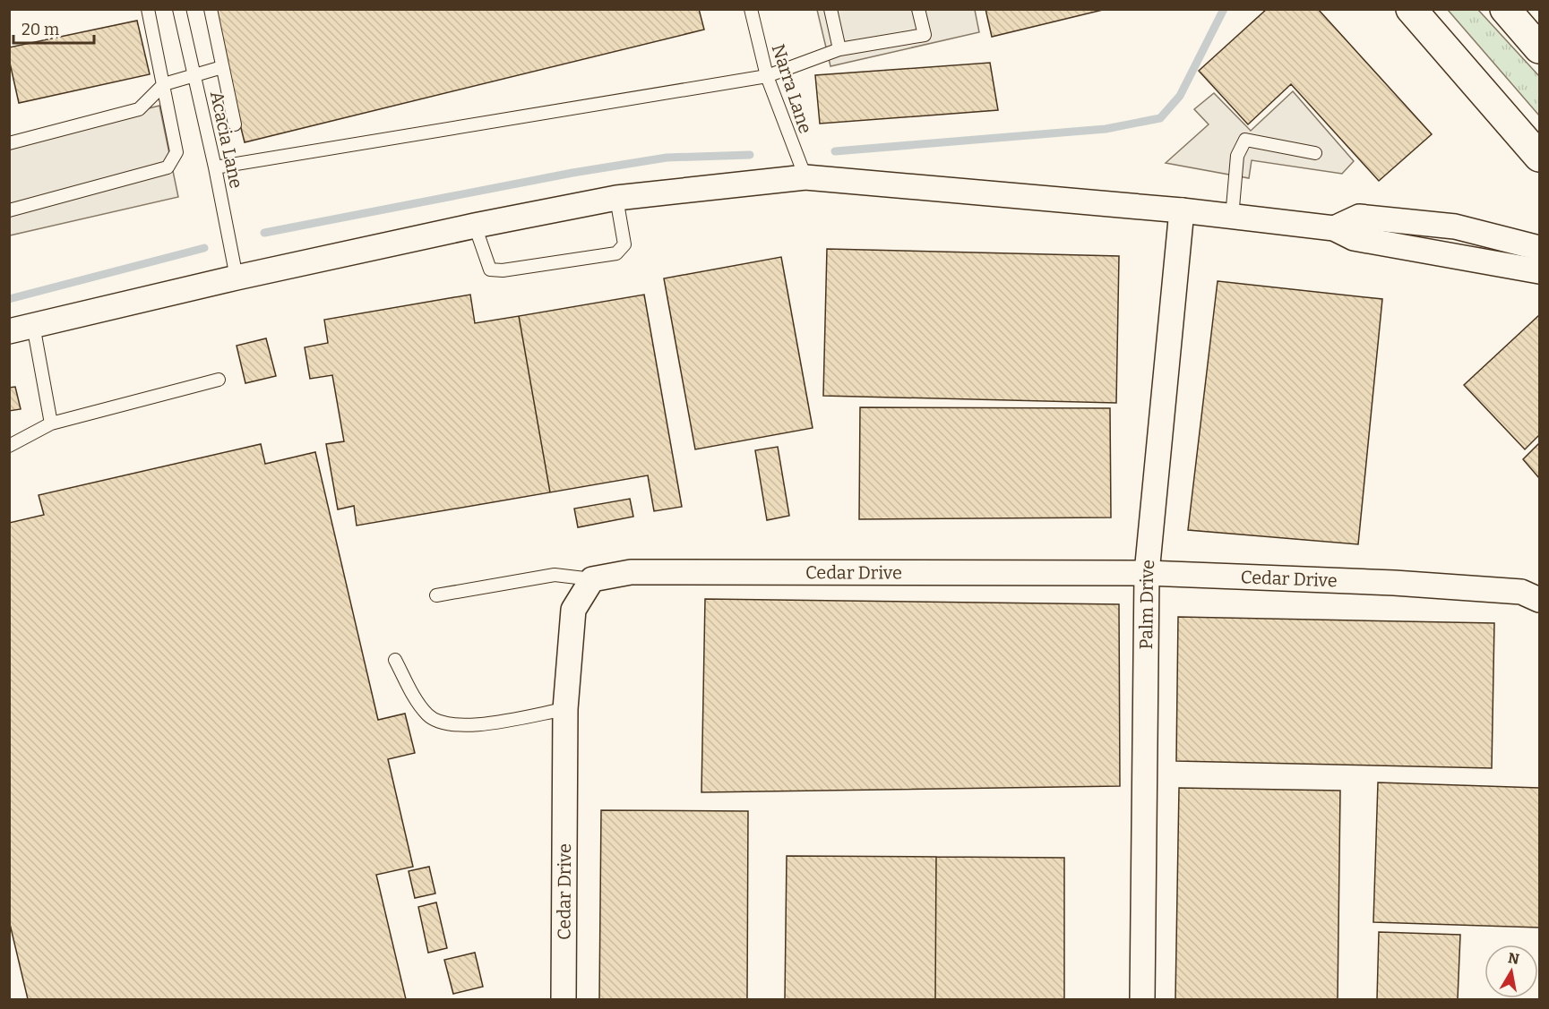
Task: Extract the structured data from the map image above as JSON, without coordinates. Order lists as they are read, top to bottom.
{
  "streets": {
    "street": ["Cedar Drive", "Palm Drive"],
    "lane": ["Narra Lane", "Acacia Lane"]
  },
  "crossings": [
    ["Cedar Drive", "Palm Drive"]
  ],
  "scale_bar": "20 m",
  "north": "top"
}
